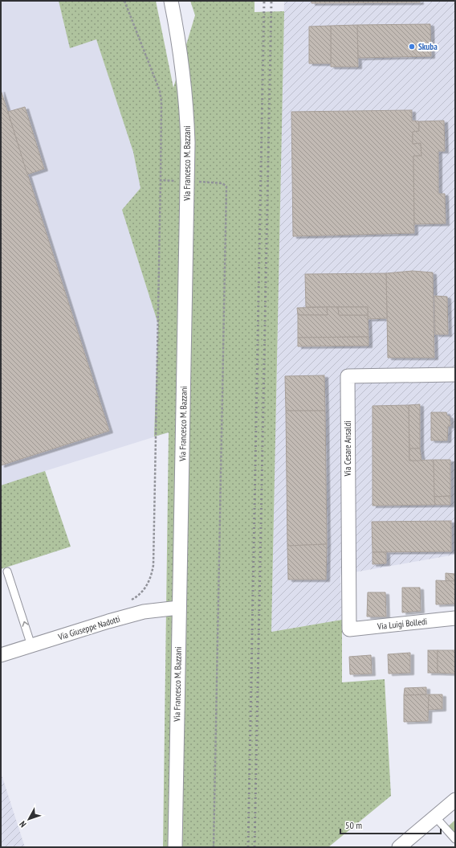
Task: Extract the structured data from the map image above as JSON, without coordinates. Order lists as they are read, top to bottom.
{
  "streets": {
    "street": [
      "Via Francesco M. Bazzani",
      "Via Cesare Ansaldi",
      "Via Luigi Bolledi",
      "Via Giuseppe Nadotti"
    ]
  },
  "crossings": [
    ["Via Francesco M. Bazzani", "Via Giuseppe Nadotti"],
    ["Via Cesare Ansaldi", "Via Luigi Bolledi"]
  ],
  "places": ["Skuba"],
  "scale_bar": "50 m",
  "north": "bottom left"
}
